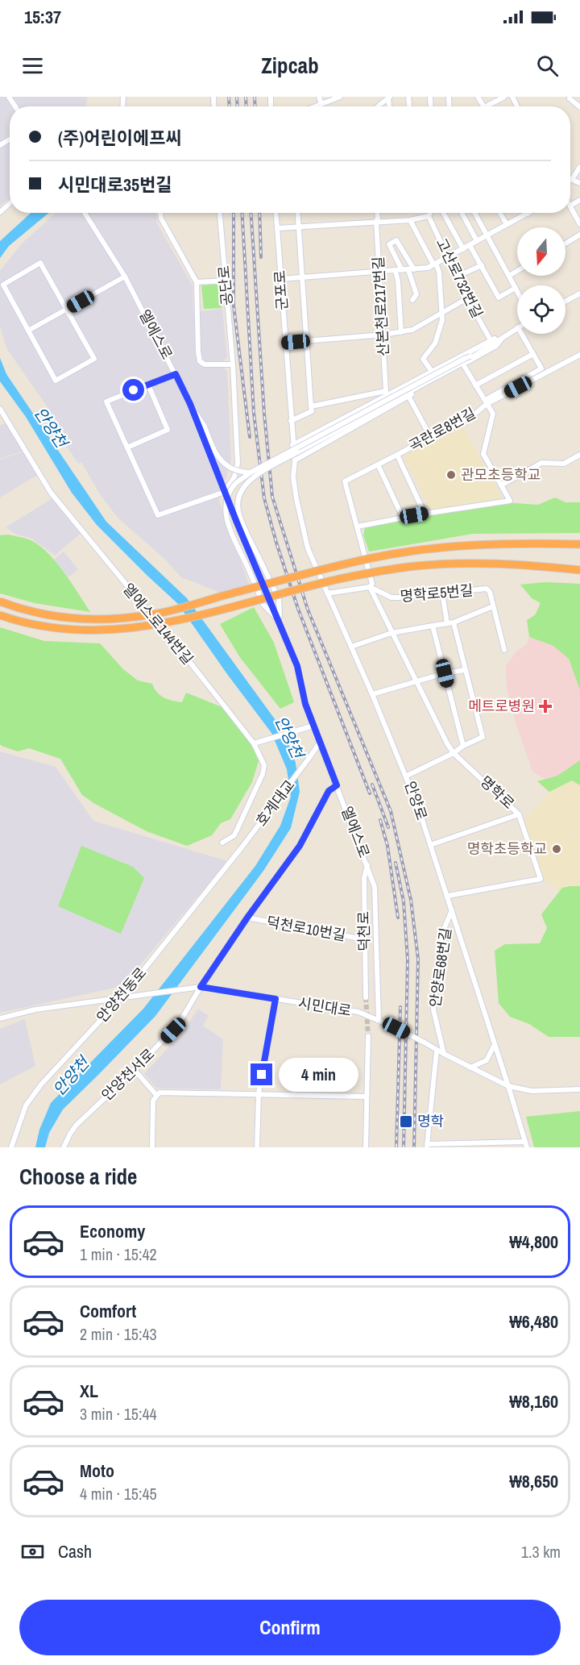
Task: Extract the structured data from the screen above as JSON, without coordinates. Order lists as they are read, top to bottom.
{
  "streets": {
    "street": [
      "고산로732번길",
      "공단로",
      "군포로",
      "산본천로217번길",
      "엘에스로",
      "곡란로8번길",
      "명학로5번길",
      "엘에스로144번길",
      "명학로",
      "안양로",
      "호계대교",
      "덕천로10번길",
      "덕천로",
      "안양로68번길",
      "안양천동로",
      "시민대로",
      "안양천서로"
    ]
  },
  "crossings": [
    ["공단로", "엘에스로"],
    ["군포로", "안양로"],
    ["엘에스로", "호계대교"],
    ["엘에스로", "덕천로"],
    ["엘에스로", "시민대로"],
    ["엘에스로", "안양천서로"],
    ["곡란로8번길", "명학로"],
    ["명학로5번길", "명학로"],
    ["명학로", "안양로"],
    ["안양로", "안양로68번길"],
    ["호계대교", "안양천동로"],
    ["덕천로10번길", "덕천로"],
    ["덕천로10번길", "안양천서로"],
    ["안양천동로", "시민대로"],
    ["시민대로", "안양천서로"]
  ],
  "water": ["안양천"],
  "places": {
    "other": ["관모초등학교", "명학초등학교"],
    "health": ["메트로병원"],
    "transit": ["명학"]
  },
  "north": "bottom",
  "page": {
    "status": "15:37",
    "header": "Zipcab",
    "banner": ["(주)어린이에프씨", "시민대로35번길"],
    "bubble": "4 min",
    "heading": "Choose a ride",
    "list": [
      {
        "name": "Economy",
        "note": "1 min · 15:42",
        "value": "₩4,800"
      },
      {
        "name": "Comfort",
        "note": "2 min · 15:43",
        "value": "₩6,480"
      },
      {
        "name": "XL",
        "note": "3 min · 15:44",
        "value": "₩8,160"
      },
      {
        "name": "Moto",
        "note": "4 min · 15:45",
        "value": "₩8,650"
      }
    ],
    "pay": ["Cash", "1.3 km"],
    "buttons": "Confirm"
  }
}
